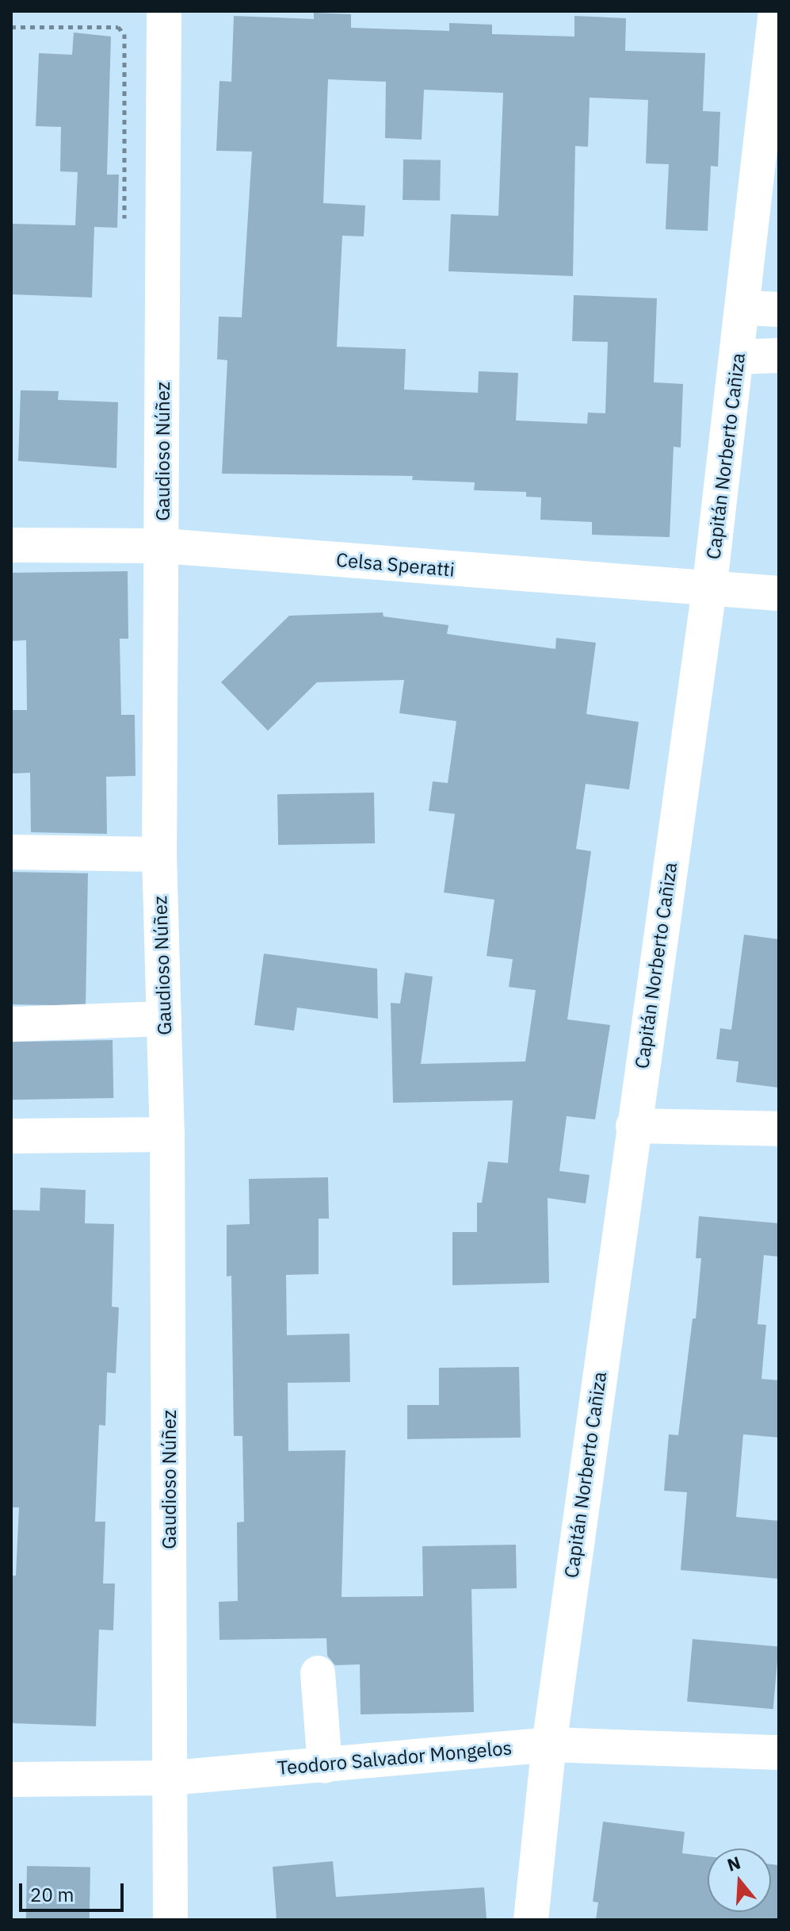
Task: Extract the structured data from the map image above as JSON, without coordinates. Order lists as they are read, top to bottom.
{
  "streets": {
    "street": [
      "Gaudioso Núñez",
      "Capitán Norberto Cañiza",
      "Celsa Speratti",
      "Teodoro Salvador Mongelos"
    ]
  },
  "crossings": [
    ["Gaudioso Núñez", "Celsa Speratti"],
    ["Gaudioso Núñez", "Teodoro Salvador Mongelos"],
    ["Capitán Norberto Cañiza", "Celsa Speratti"],
    ["Capitán Norberto Cañiza", "Teodoro Salvador Mongelos"]
  ],
  "scale_bar": "20 m",
  "north": "top"
}
